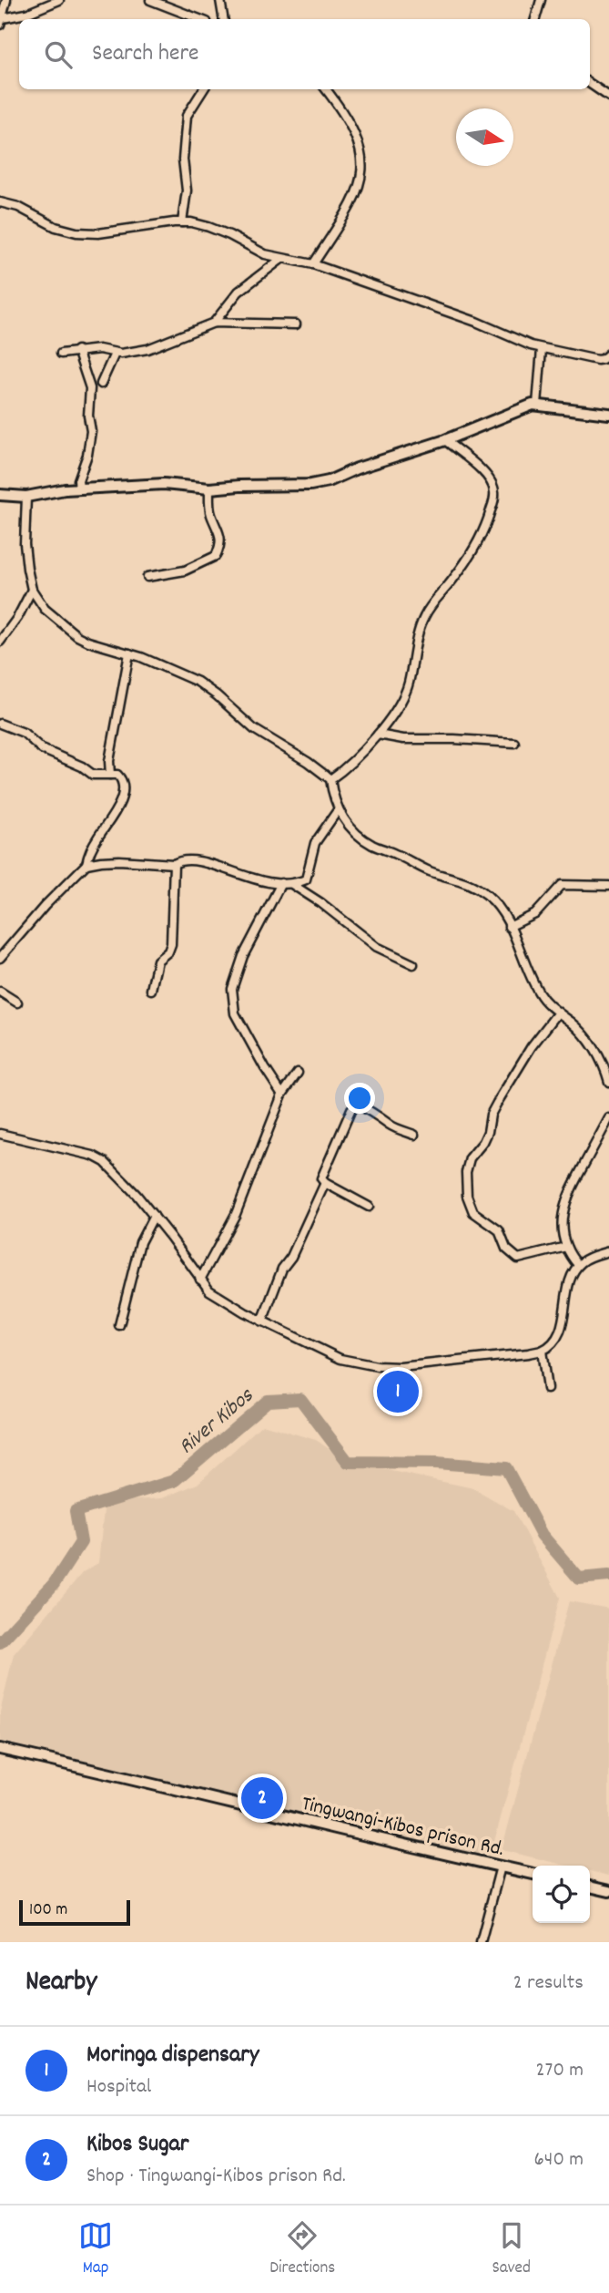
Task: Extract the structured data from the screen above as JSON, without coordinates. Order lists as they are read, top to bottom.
{
  "streets": {
    "street": ["Tingwangi-Kibos prison Rd."]
  },
  "water": ["River Kibos"],
  "scale_bar": "100 m",
  "north": "right",
  "page": {
    "search": "Search here",
    "pins": ["1", "2"],
    "scale": "100 m",
    "heading": ["Nearby", "2 results"],
    "list": [
      {
        "mark": "1",
        "name": "Moringa dispensary",
        "note": "Hospital",
        "value": "270 m"
      },
      {
        "mark": "2",
        "name": "Kibos Sugar",
        "note": "Shop · Tingwangi-Kibos prison Rd.",
        "value": "640 m"
      }
    ],
    "nav": ["Map", "Directions", "Saved"]
  }
}
